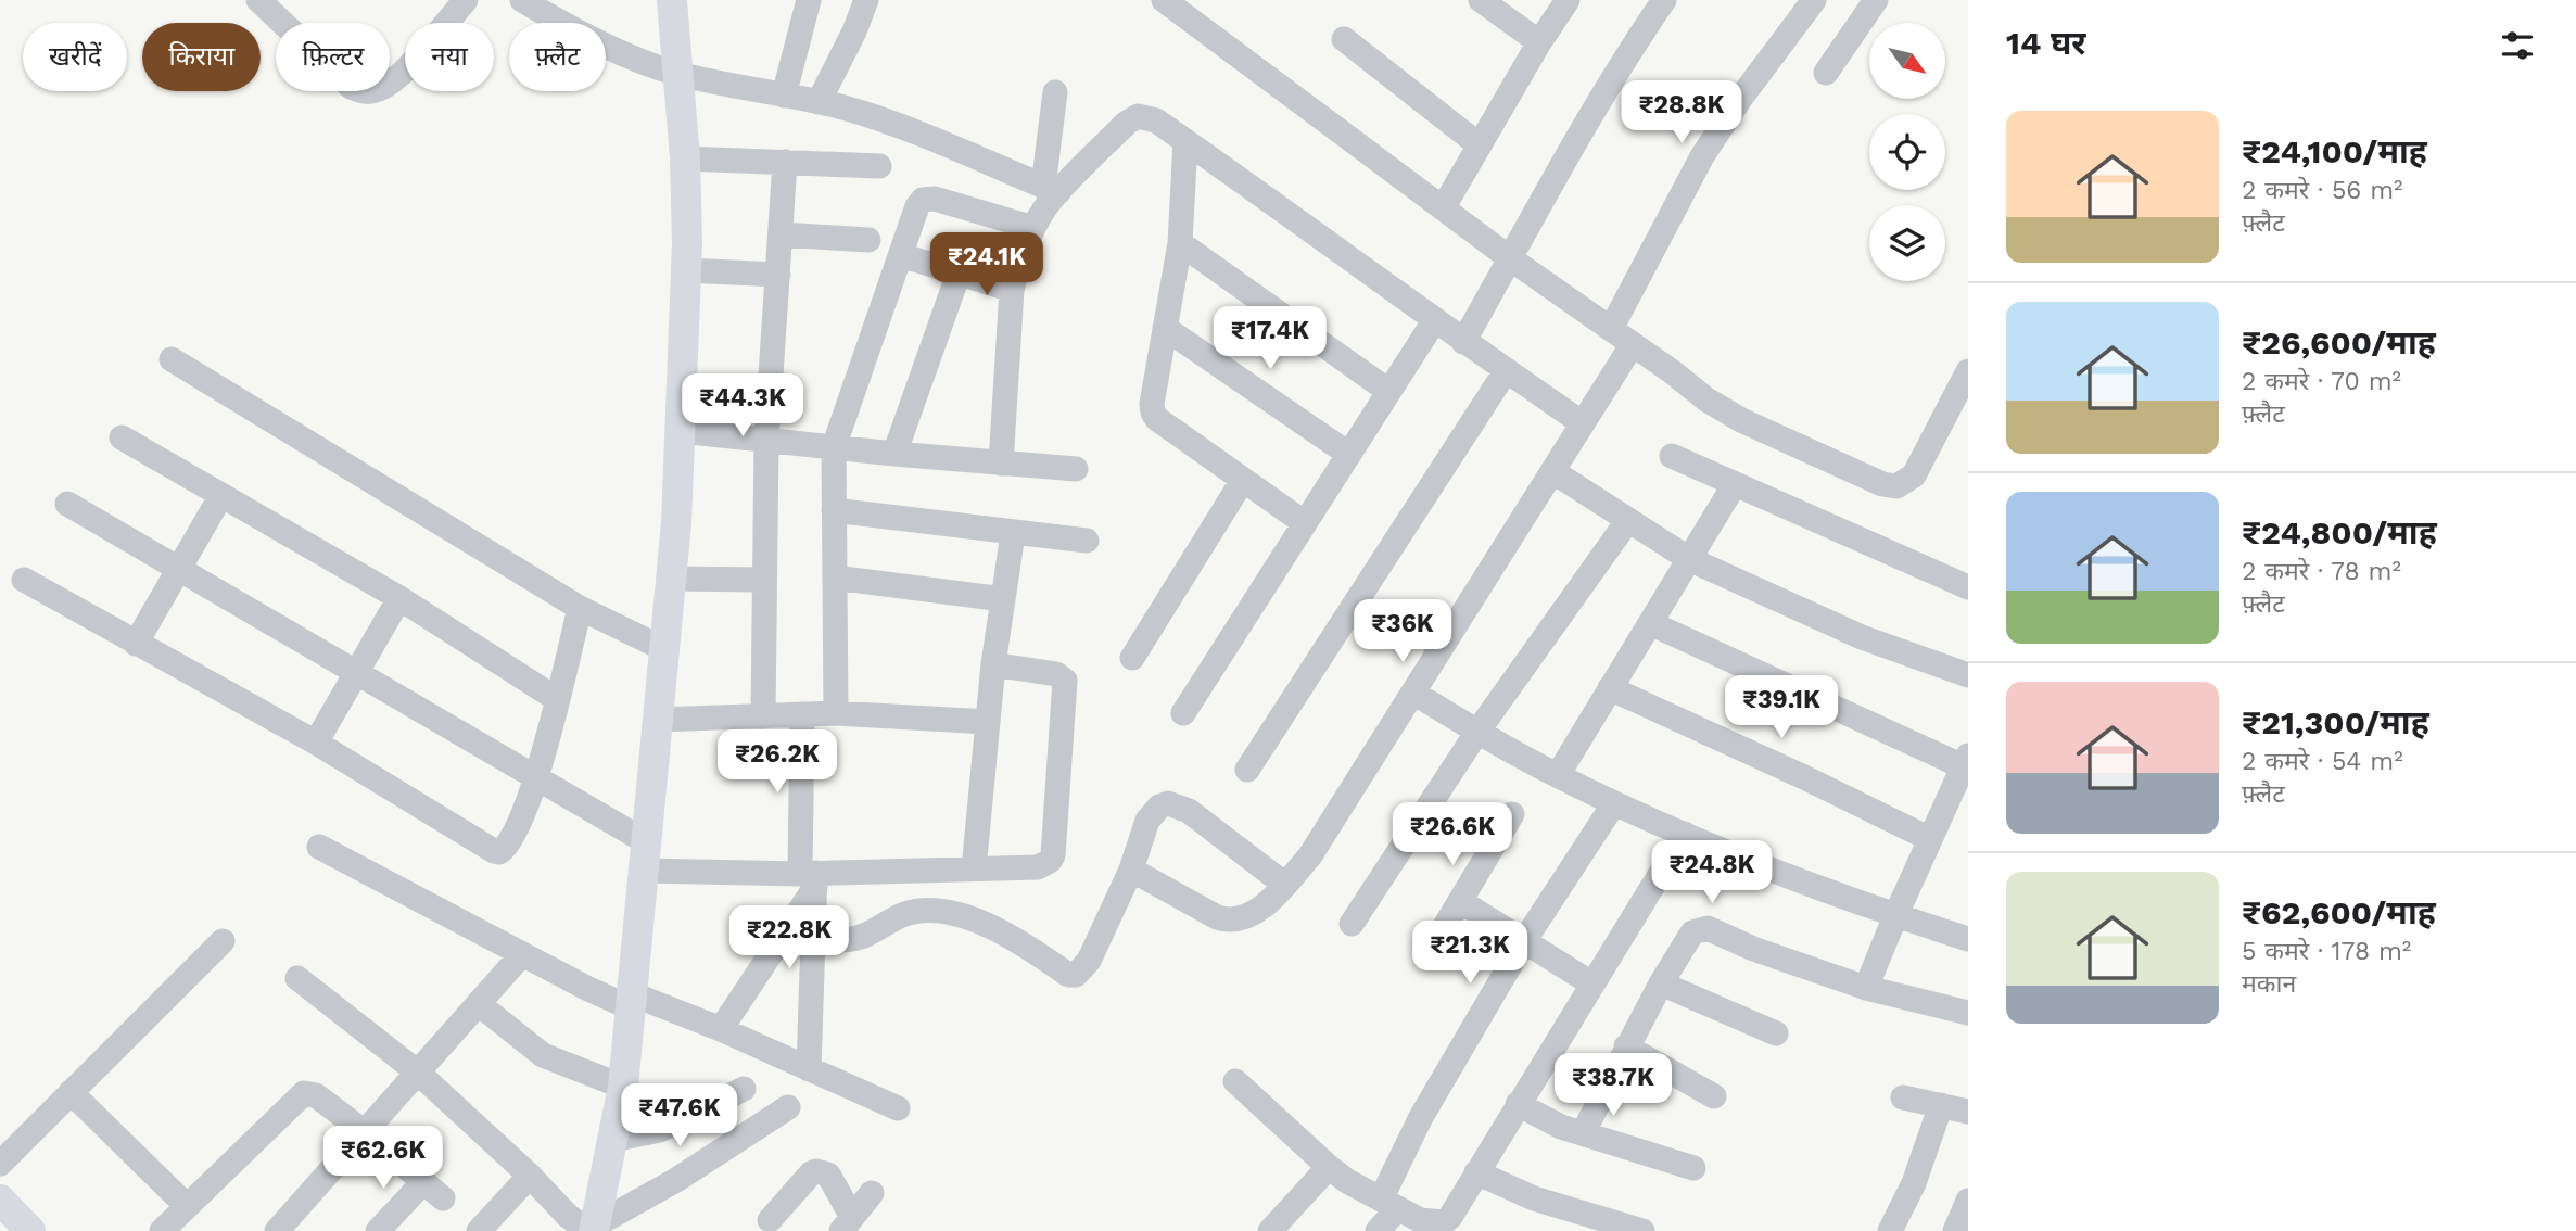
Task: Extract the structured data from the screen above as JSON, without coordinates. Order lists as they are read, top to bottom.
{
  "north": "bottom right",
  "page": {
    "heading": "14 घर",
    "chip": [
      "खरीदें",
      "किराया",
      "फ़िल्टर",
      "नया",
      "फ़्लैट"
    ],
    "price": [
      "₹28.8K",
      "₹24.1K",
      "₹17.4K",
      "₹44.3K",
      "₹36K",
      "₹39.1K",
      "₹26.2K",
      "₹26.6K",
      "₹24.8K",
      "₹22.8K",
      "₹21.3K",
      "₹38.7K",
      "₹47.6K",
      "₹62.6K"
    ],
    "list": [
      {
        "name": "₹24,100/माह",
        "note": "2 कमरे · 56 m² · फ़्लैट"
      },
      {
        "name": "₹26,600/माह",
        "note": "2 कमरे · 70 m² · फ़्लैट"
      },
      {
        "name": "₹24,800/माह",
        "note": "2 कमरे · 78 m² · फ़्लैट"
      },
      {
        "name": "₹21,300/माह",
        "note": "2 कमरे · 54 m² · फ़्लैट"
      },
      {
        "name": "₹62,600/माह",
        "note": "5 कमरे · 178 m² · मकान"
      }
    ]
  }
}
